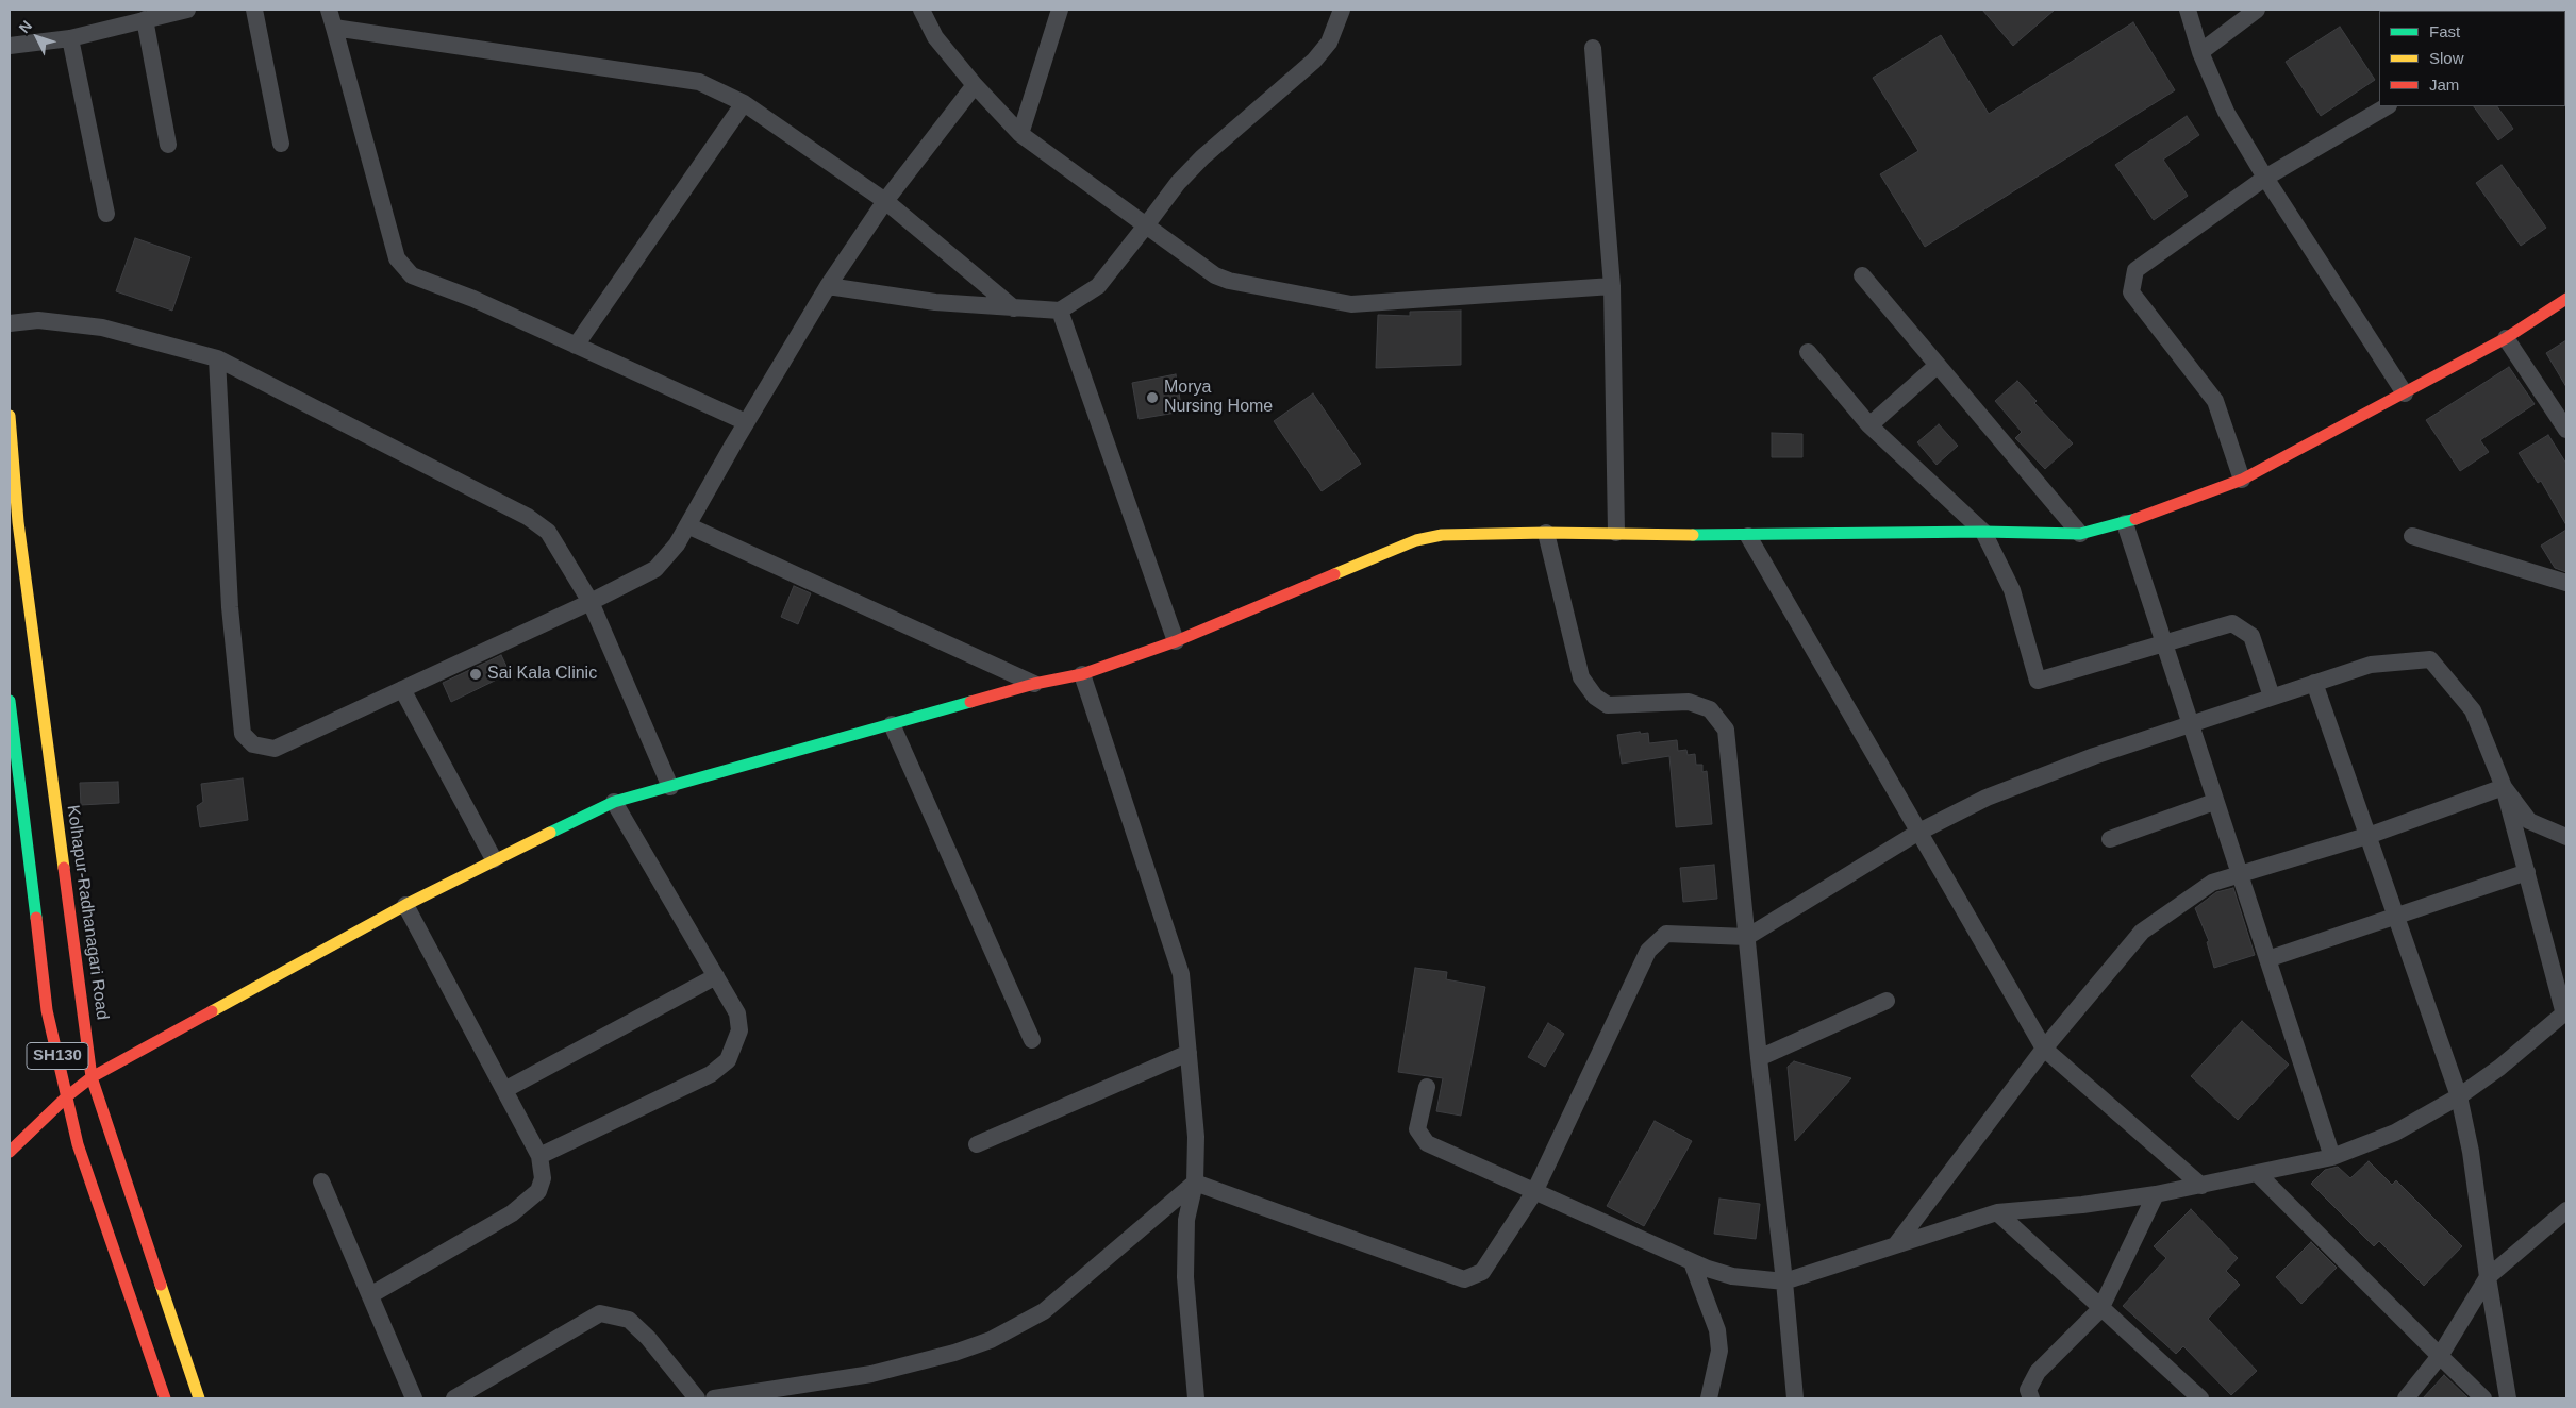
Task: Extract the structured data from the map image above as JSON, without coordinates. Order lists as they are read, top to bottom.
{
  "streets": {
    "main road": ["Kolhapur-Radhanagari Road", "SH130"]
  },
  "places": ["Morya Nursing Home", "Sai Kala Clinic"],
  "legend": ["Fast", "Slow", "Jam"],
  "north": "top left"
}
